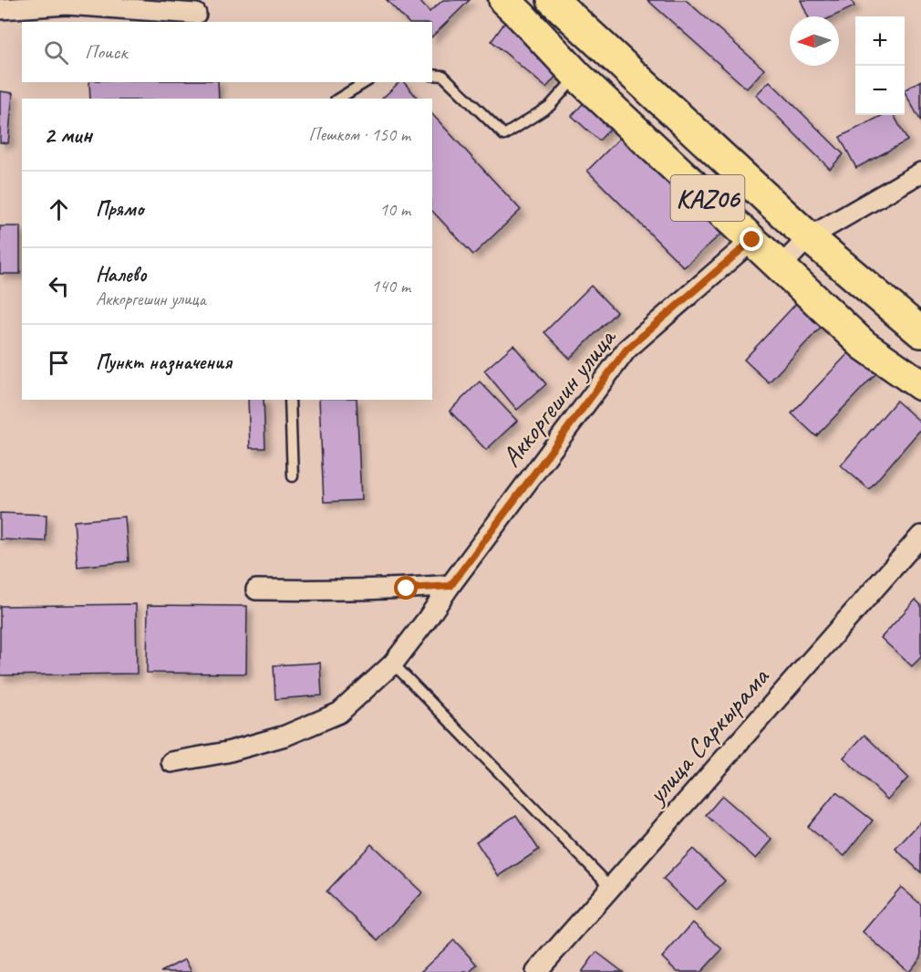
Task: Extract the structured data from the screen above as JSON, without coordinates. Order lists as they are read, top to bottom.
{
  "streets": {
    "highway": ["KАZ06"],
    "street": ["Аккоргешин улица", "улица Саркырама"]
  },
  "crossings": [
    ["KАZ06", "Аккоргешин улица"]
  ],
  "north": "left",
  "page": {
    "map_buttons": ["+", "−"],
    "search": "Поиск",
    "heading": ["2 мин", "Пешком · 150 m"],
    "list": [
      ["Прямо", "10 m"],
      ["Налево", "Аккоргешин улица", "140 m"],
      "Пункт назначения"
    ]
  }
}
